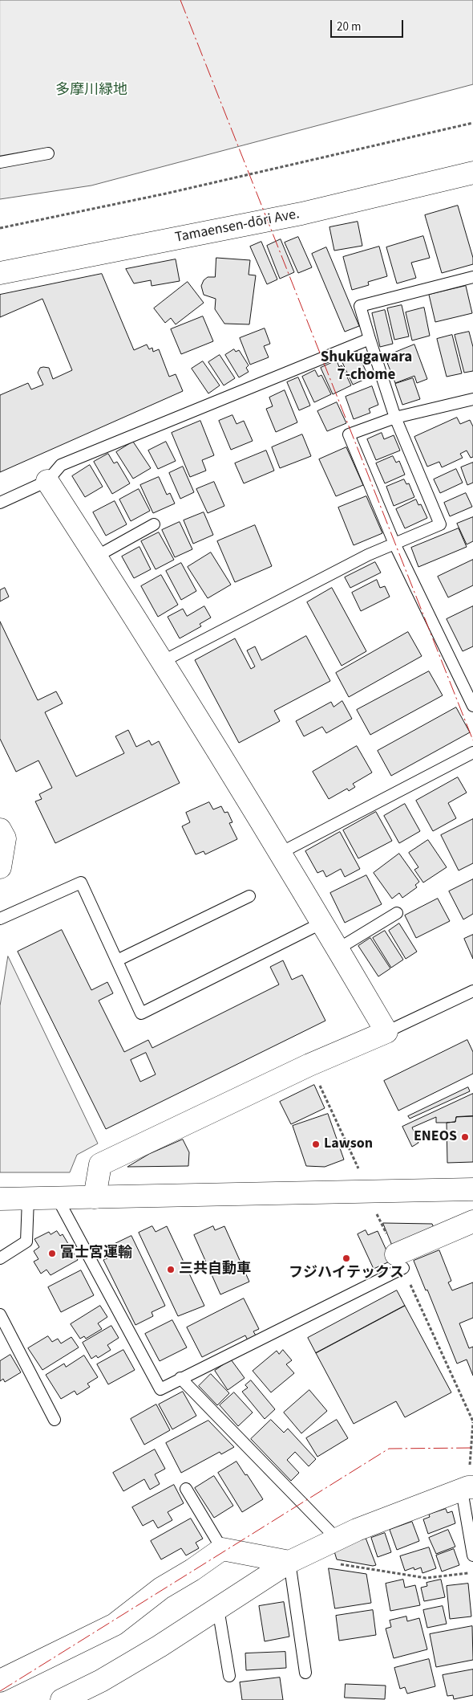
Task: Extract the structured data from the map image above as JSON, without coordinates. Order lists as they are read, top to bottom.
{
  "streets": {
    "street": ["Tamaensen-dōri Ave."]
  },
  "districts": ["Shukugawara 7-chome"],
  "parks": ["多摩川緑地"],
  "places": [
    "ENEOS",
    "Lawson",
    "富士宮運輸",
    "フジハイテックス",
    "三共自動車"
  ],
  "scale_bar": "20 m"
}
